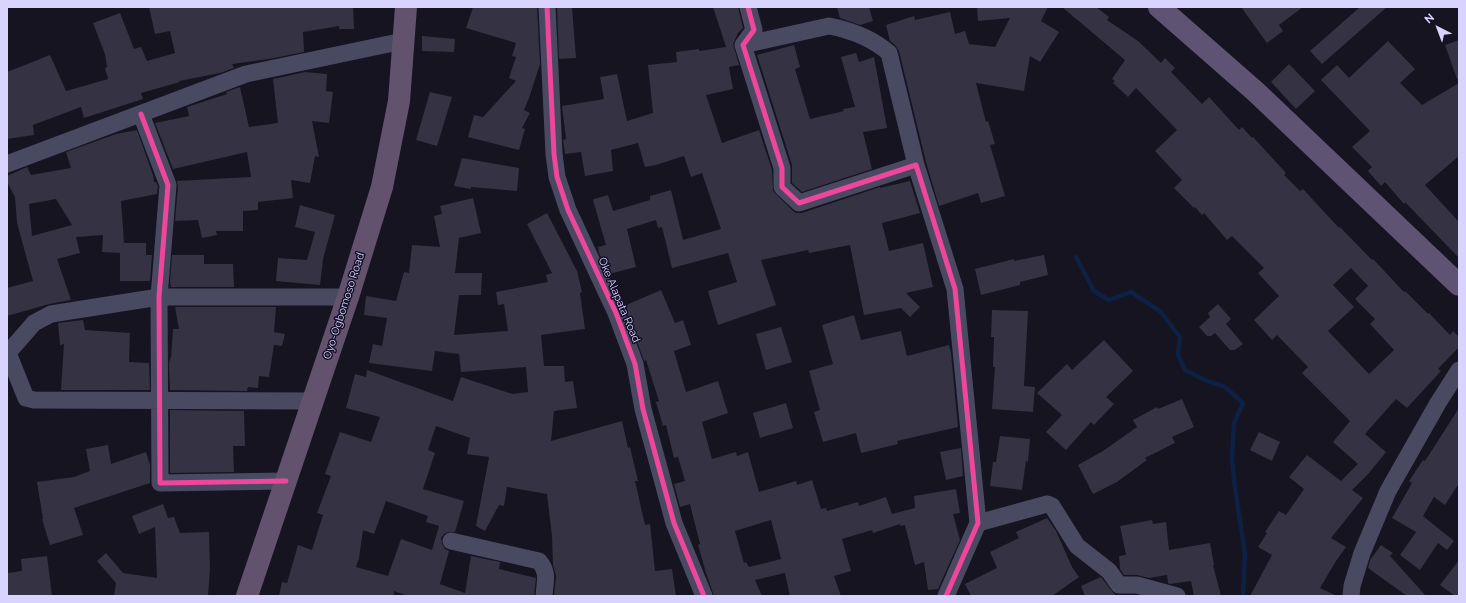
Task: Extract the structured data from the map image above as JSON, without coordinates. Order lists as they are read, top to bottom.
{
  "streets": {
    "highway": ["Oyo-Ogbomoso Road"],
    "street": ["Oke Alapata Road"]
  },
  "north": "top left"
}
